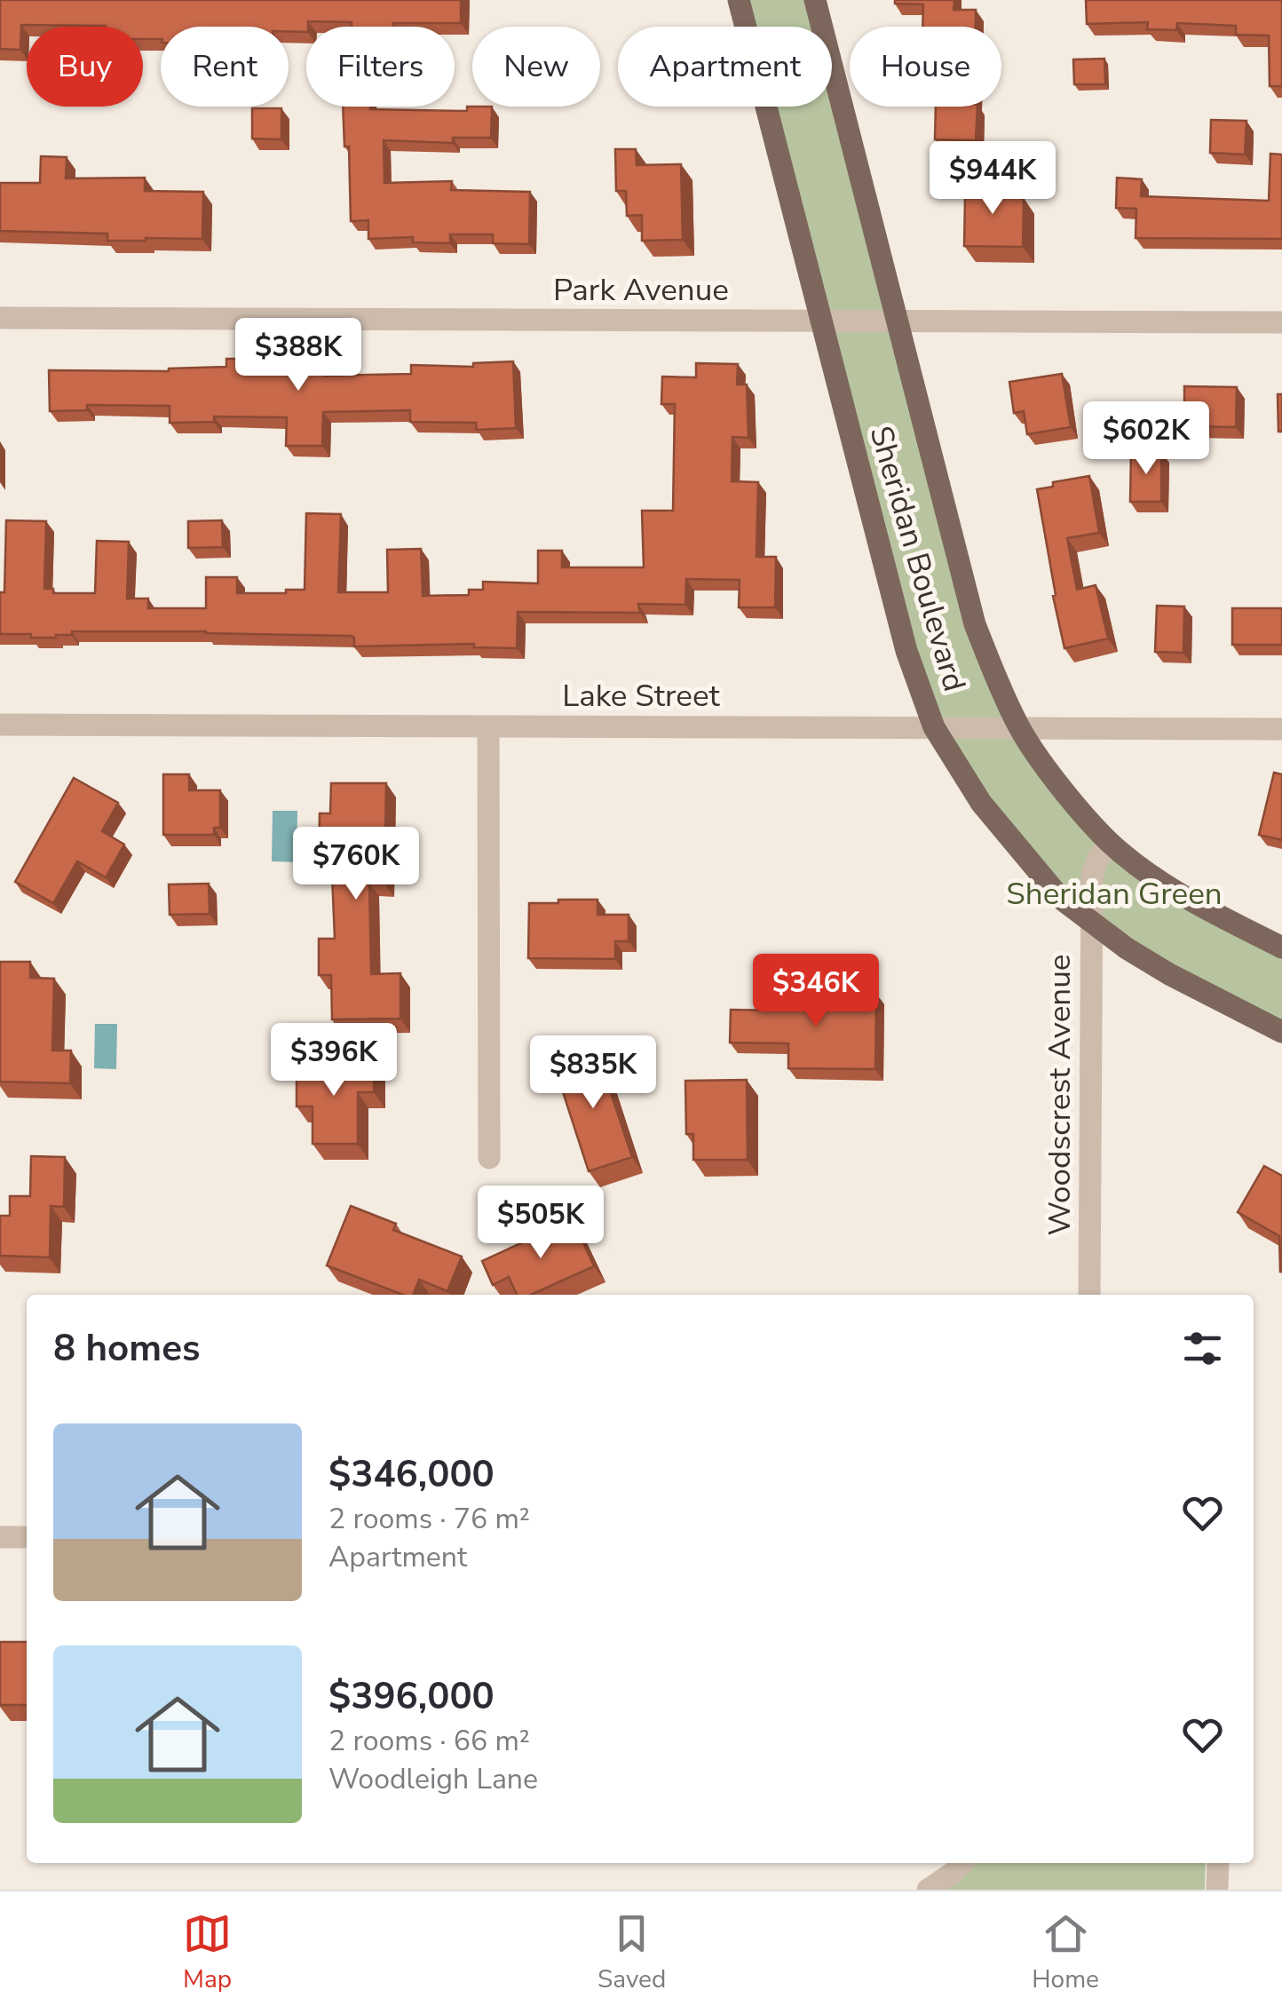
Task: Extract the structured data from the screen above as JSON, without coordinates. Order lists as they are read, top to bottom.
{
  "streets": {
    "main road": ["Sheridan Boulevard"],
    "street": ["Park Avenue", "Lake Street", "Woodscrest Avenue"]
  },
  "crossings": [
    ["Park Avenue", "Sheridan Boulevard"],
    ["Sheridan Boulevard", "Lake Street"],
    ["Sheridan Boulevard", "Woodscrest Avenue"]
  ],
  "parks": ["Sheridan Green"],
  "page": {
    "chip": [
      "Buy",
      "Rent",
      "Filters",
      "New",
      "Apartment",
      "House"
    ],
    "price": [
      "$944K",
      "$388K",
      "$602K",
      "$760K",
      "$346K",
      "$396K",
      "$835K",
      "$505K"
    ],
    "heading": "8 homes",
    "list": [
      {
        "name": "$346,000",
        "note": "2 rooms · 76 m² · Apartment"
      },
      {
        "name": "$396,000",
        "note": "2 rooms · 66 m² · Woodleigh Lane"
      }
    ],
    "tabs": ["Map", "Saved", "Home"]
  }
}
